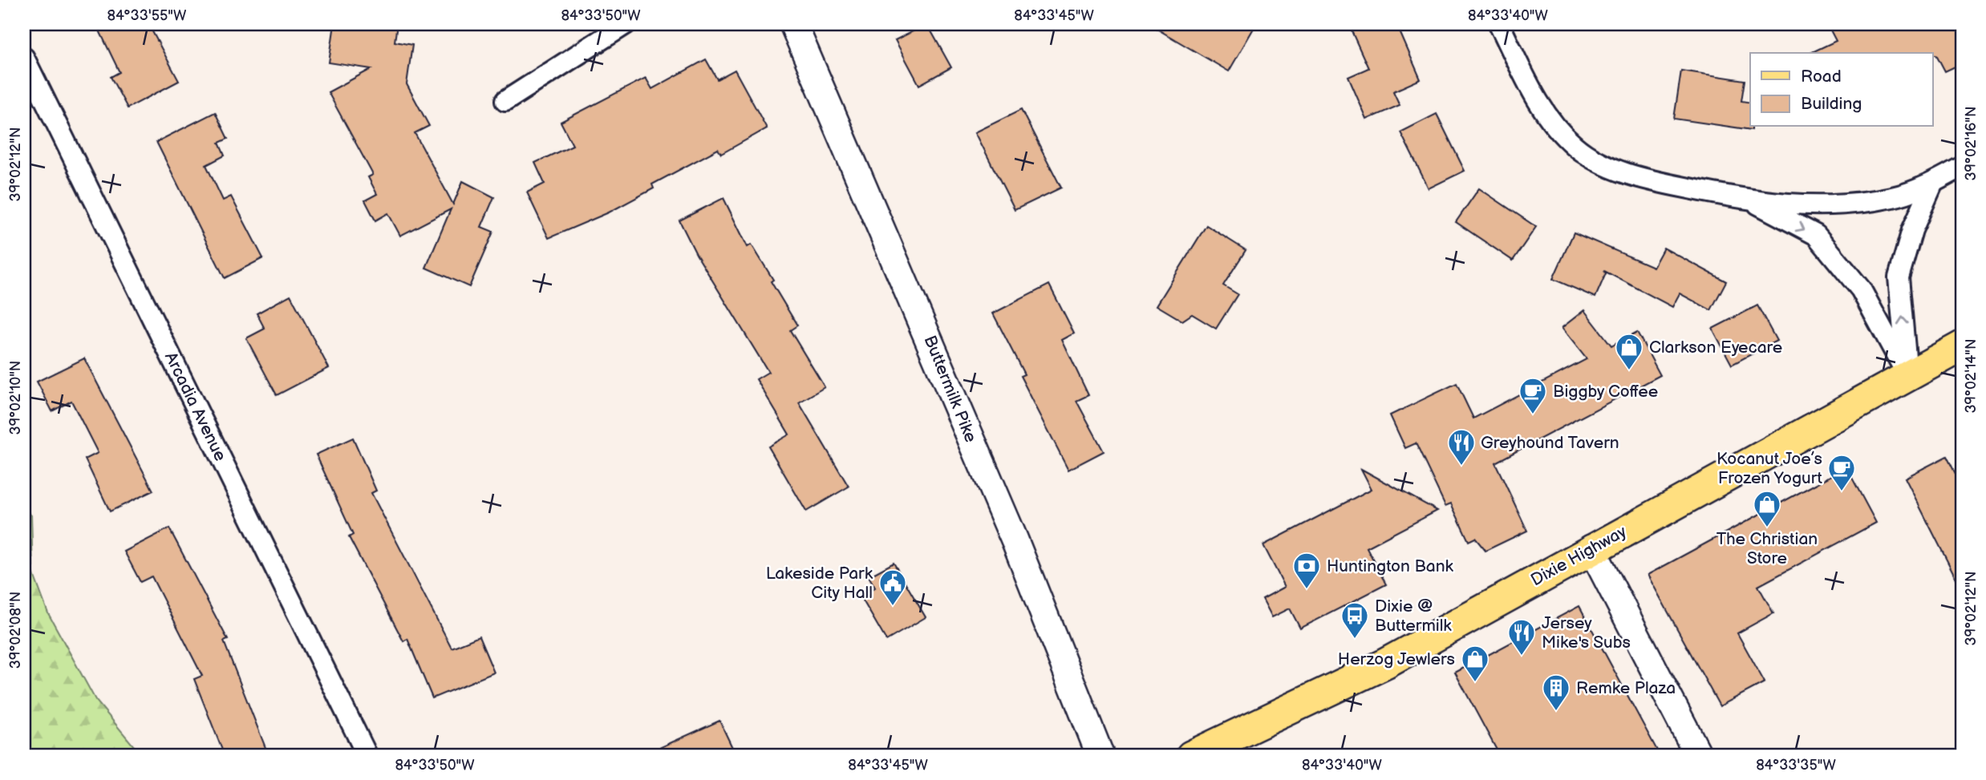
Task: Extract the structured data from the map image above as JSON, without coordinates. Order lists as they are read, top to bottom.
{
  "streets": {
    "main road": ["Buttermilk Pike", "Dixie Highway"],
    "street": ["Arcadia Avenue"]
  },
  "places": {
    "shop": ["Clarkson Eyecare", "The Christian Store", "Herzog Jewlers"],
    "cafe": ["Biggby Coffee", "Kocanut Joe’s Frozen Yogurt"],
    "restaurant": ["Greyhound Tavern", "Jersey Mike's Subs"],
    "bank": ["Huntington Bank"],
    "public building": ["Lakeside Park City Hall"],
    "bus stop": ["Dixie @ Buttermilk"],
    "building": ["Remke Plaza"]
  },
  "legend": ["Road", "Building"],
  "coordinates": [
    "84°33'55\"W",
    "84°33'50\"W",
    "84°33'45\"W",
    "84°33'40\"W",
    "39°02'16\"N",
    "39°02'12\"N",
    "39°02'14\"N",
    "39°02'10\"N",
    "39°02'08\"N",
    "84°33'35\"W"
  ]
}
